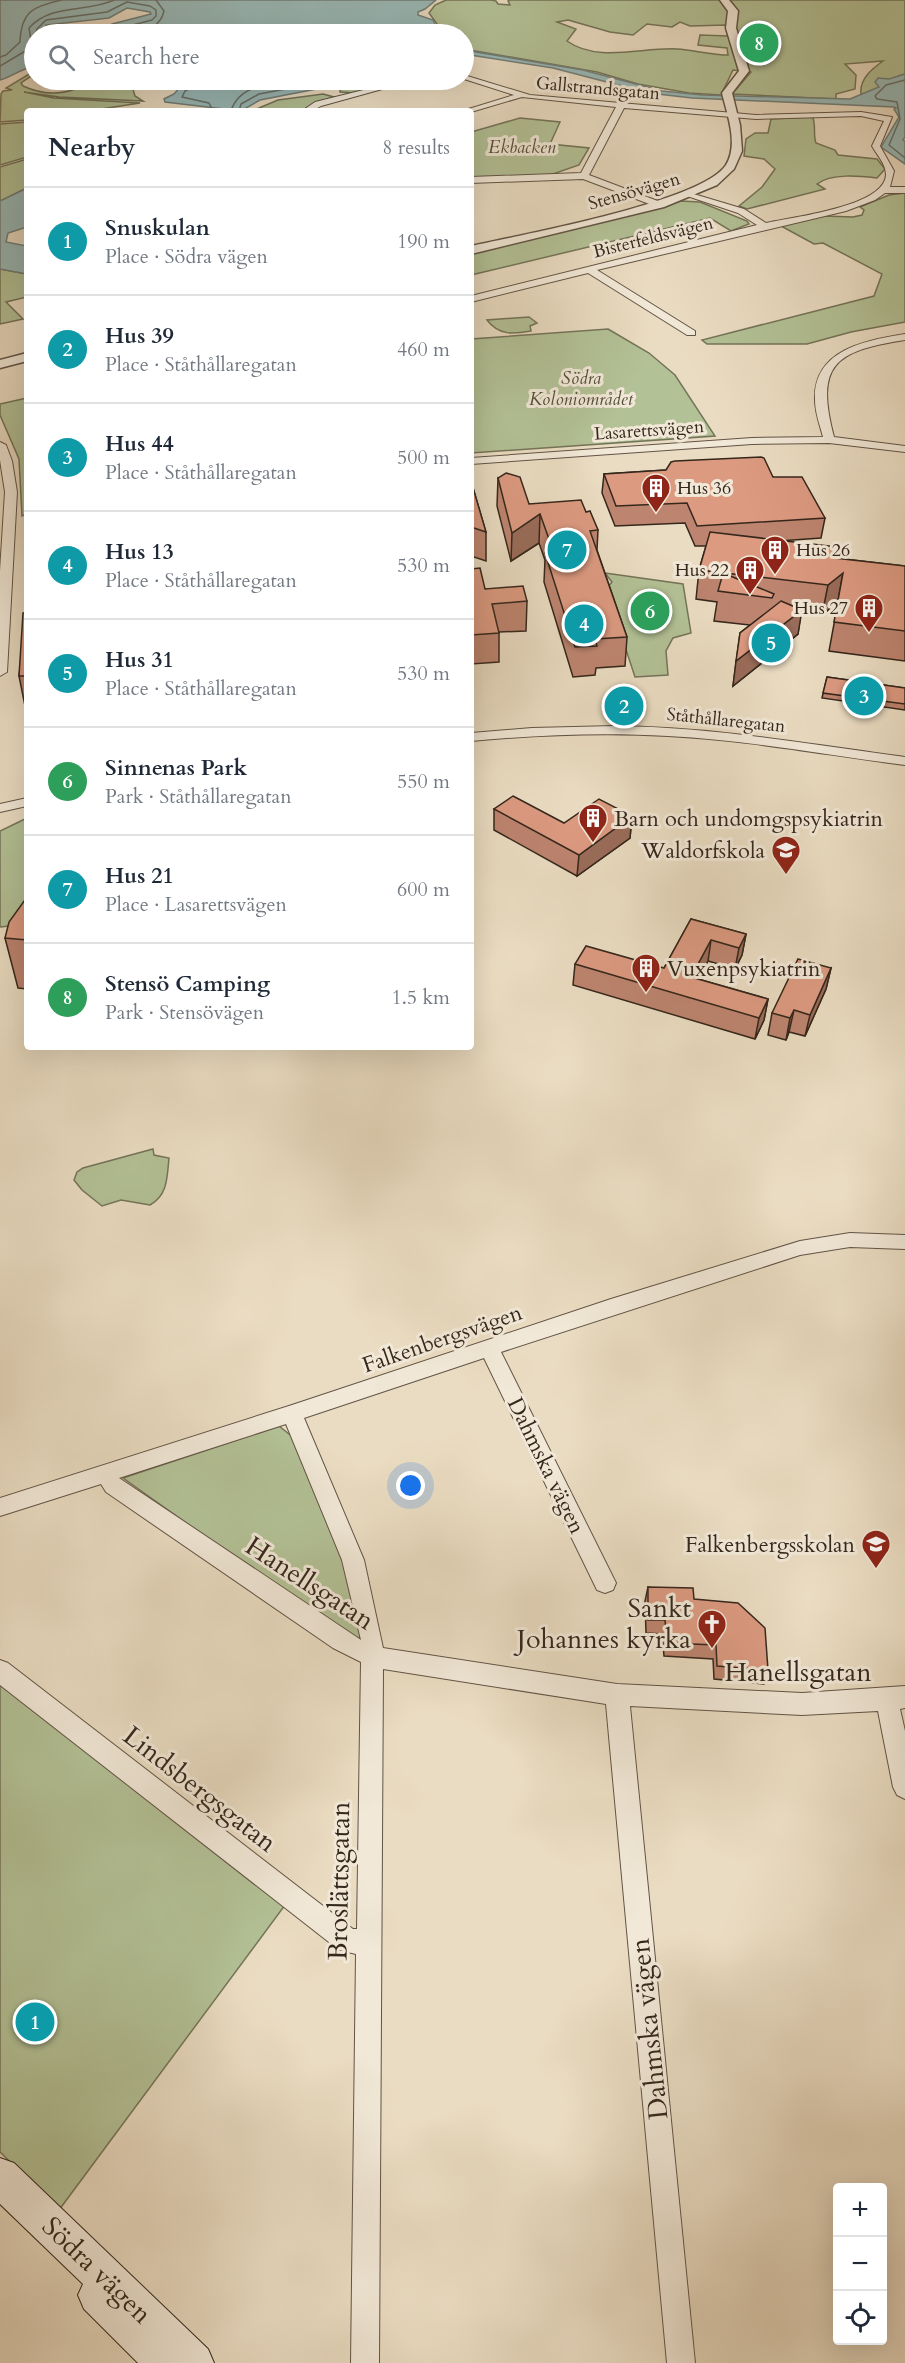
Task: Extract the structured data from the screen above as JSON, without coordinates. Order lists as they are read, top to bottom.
{
  "streets": {
    "main road": ["Södra vägen"],
    "street": [
      "Gallstrandsgatan",
      "Stensövägen",
      "Bisterfeldsvägen",
      "Lasarettsvägen",
      "Ståthållaregatan",
      "Falkenbergsvägen",
      "Dahmska vägen",
      "Hanellsgatan",
      "Lindsbergsgatan",
      "Broslättsgatan"
    ]
  },
  "crossings": [
    ["Gallstrandsgatan", "Stensövägen"],
    ["Stensövägen", "Bisterfeldsvägen"],
    ["Falkenbergsvägen", "Dahmska vägen"],
    ["Falkenbergsvägen", "Hanellsgatan"],
    ["Falkenbergsvägen", "Broslättsgatan"],
    ["Dahmska vägen", "Hanellsgatan"],
    ["Hanellsgatan", "Broslättsgatan"],
    ["Lindsbergsgatan", "Broslättsgatan"]
  ],
  "parks": ["Ekbacken", "Södra Koloniområdet"],
  "places": {
    "building": [
      "Hus 36",
      "Hus 26",
      "Hus 22",
      "Hus 27",
      "Barn och undomgspsykiatrin",
      "Vuxenpsykiatrin"
    ],
    "school or university": ["Waldorfskola", "Falkenbergsskolan"],
    "church": ["Sankt Johannes kyrka"]
  },
  "page": {
    "pins": [
      "8",
      "7",
      "6",
      "4",
      "5",
      "3",
      "2",
      "1"
    ],
    "search": "Search here",
    "heading": ["Nearby", "8 results"],
    "list": [
      {
        "mark": "1",
        "name": "Snuskulan",
        "note": "Place · Södra vägen",
        "value": "190 m"
      },
      {
        "mark": "2",
        "name": "Hus 39",
        "note": "Place · Ståthållaregatan",
        "value": "460 m"
      },
      {
        "mark": "3",
        "name": "Hus 44",
        "note": "Place · Ståthållaregatan",
        "value": "500 m"
      },
      {
        "mark": "4",
        "name": "Hus 13",
        "note": "Place · Ståthållaregatan",
        "value": "530 m"
      },
      {
        "mark": "5",
        "name": "Hus 31",
        "note": "Place · Ståthållaregatan",
        "value": "530 m"
      },
      {
        "mark": "6",
        "name": "Sinnenas Park",
        "note": "Park · Ståthållaregatan",
        "value": "550 m"
      },
      {
        "mark": "7",
        "name": "Hus 21",
        "note": "Place · Lasarettsvägen",
        "value": "600 m"
      },
      {
        "mark": "8",
        "name": "Stensö Camping",
        "note": "Park · Stensövägen",
        "value": "1.5 km"
      }
    ],
    "map_buttons": ["+", "−"]
  }
}
